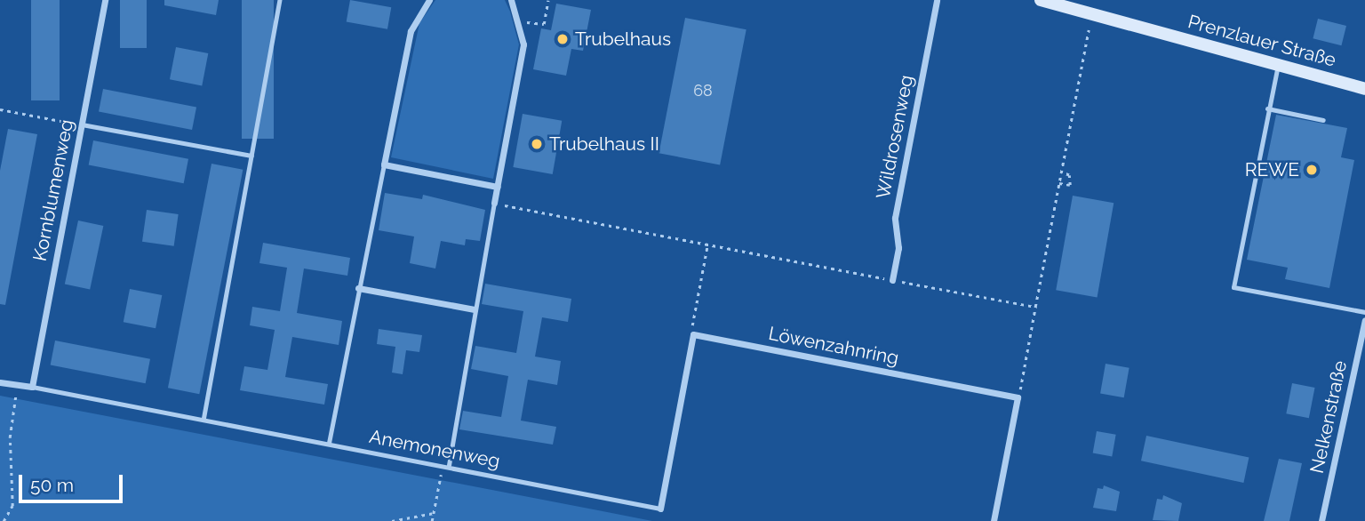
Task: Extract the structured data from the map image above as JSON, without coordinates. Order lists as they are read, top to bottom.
{
  "streets": {
    "main road": ["Prenzlauer Straße"],
    "street": [
      "Wildrosenweg",
      "Kornblumenweg",
      "Löwenzahnring",
      "Nelkenstraße"
    ],
    "lane": ["Anemonenweg"]
  },
  "crossings": [
    ["Kornblumenweg", "Anemonenweg"]
  ],
  "places": ["Trubelhaus", "Trubelhaus II", "REWE"],
  "house_numbers": ["68"],
  "scale_bar": "50 m"
}
